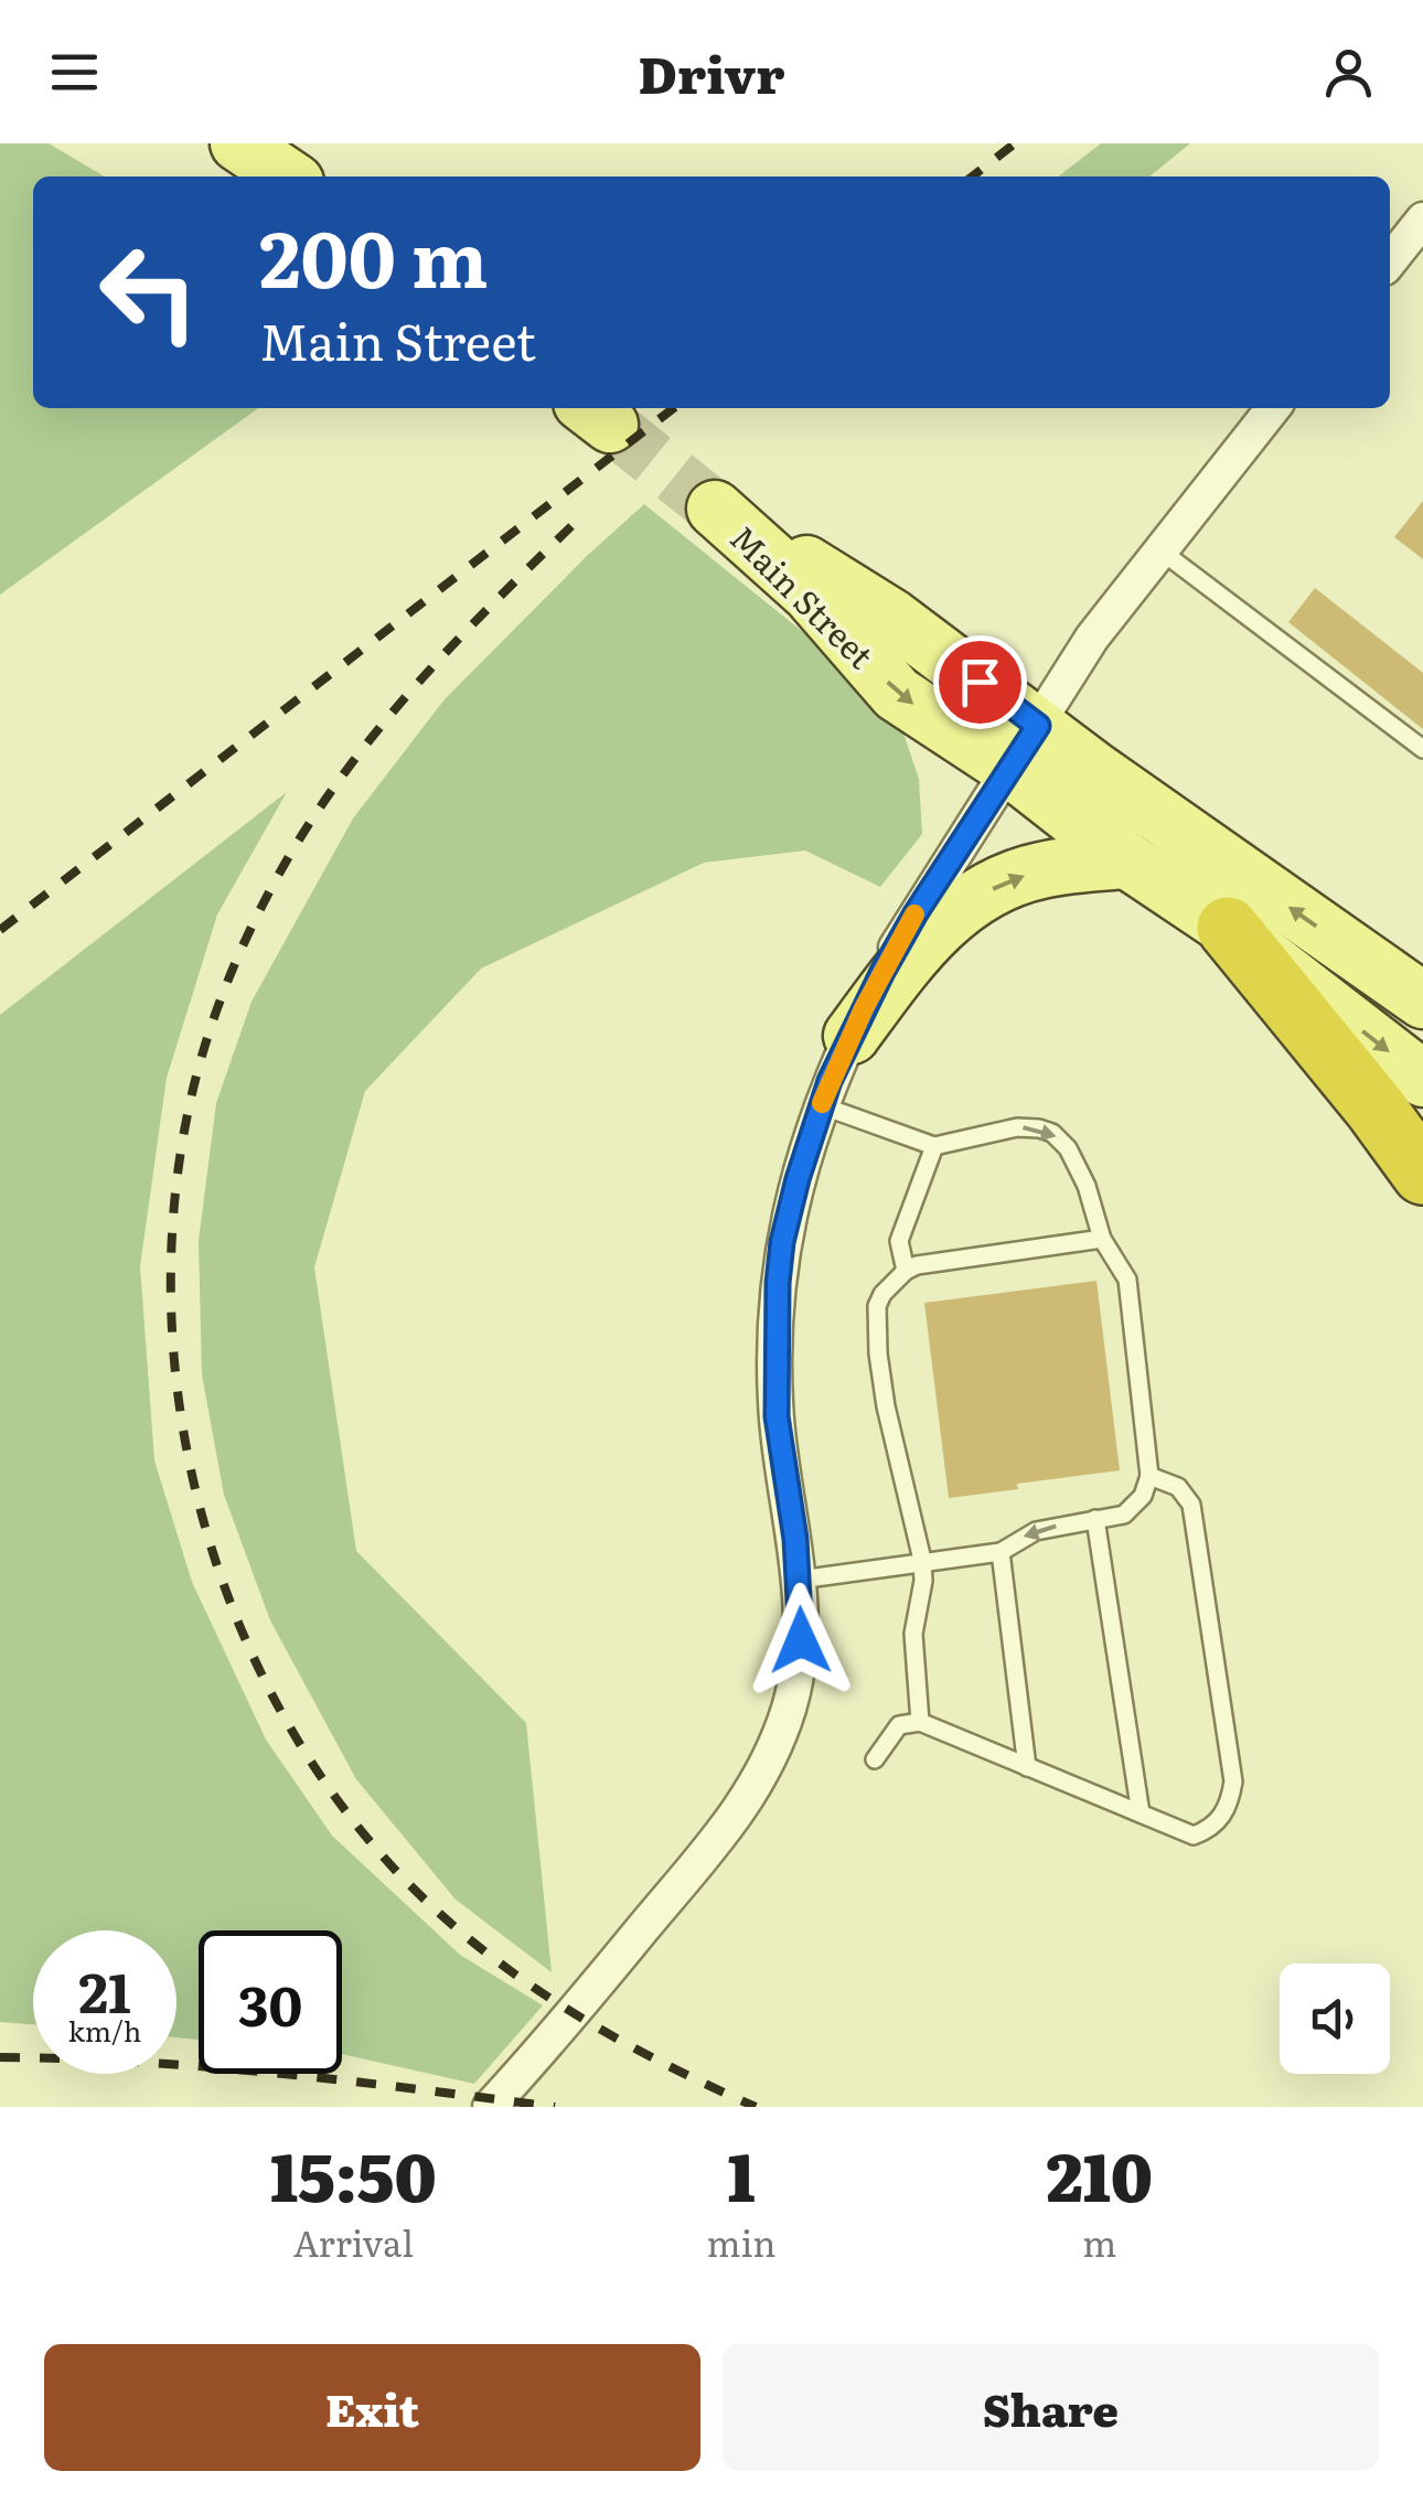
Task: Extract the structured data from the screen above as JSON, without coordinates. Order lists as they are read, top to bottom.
{
  "streets": {
    "main road": ["Main Street"]
  },
  "page": {
    "header": "Drivr",
    "turn": ["200 m", "Main Street"],
    "speed": "21 km/h",
    "limit": "30",
    "eta": [
      "15:50",
      "Arrival",
      "1",
      "min",
      "210",
      "m"
    ],
    "buttons": ["Exit", "Share"]
  }
}
